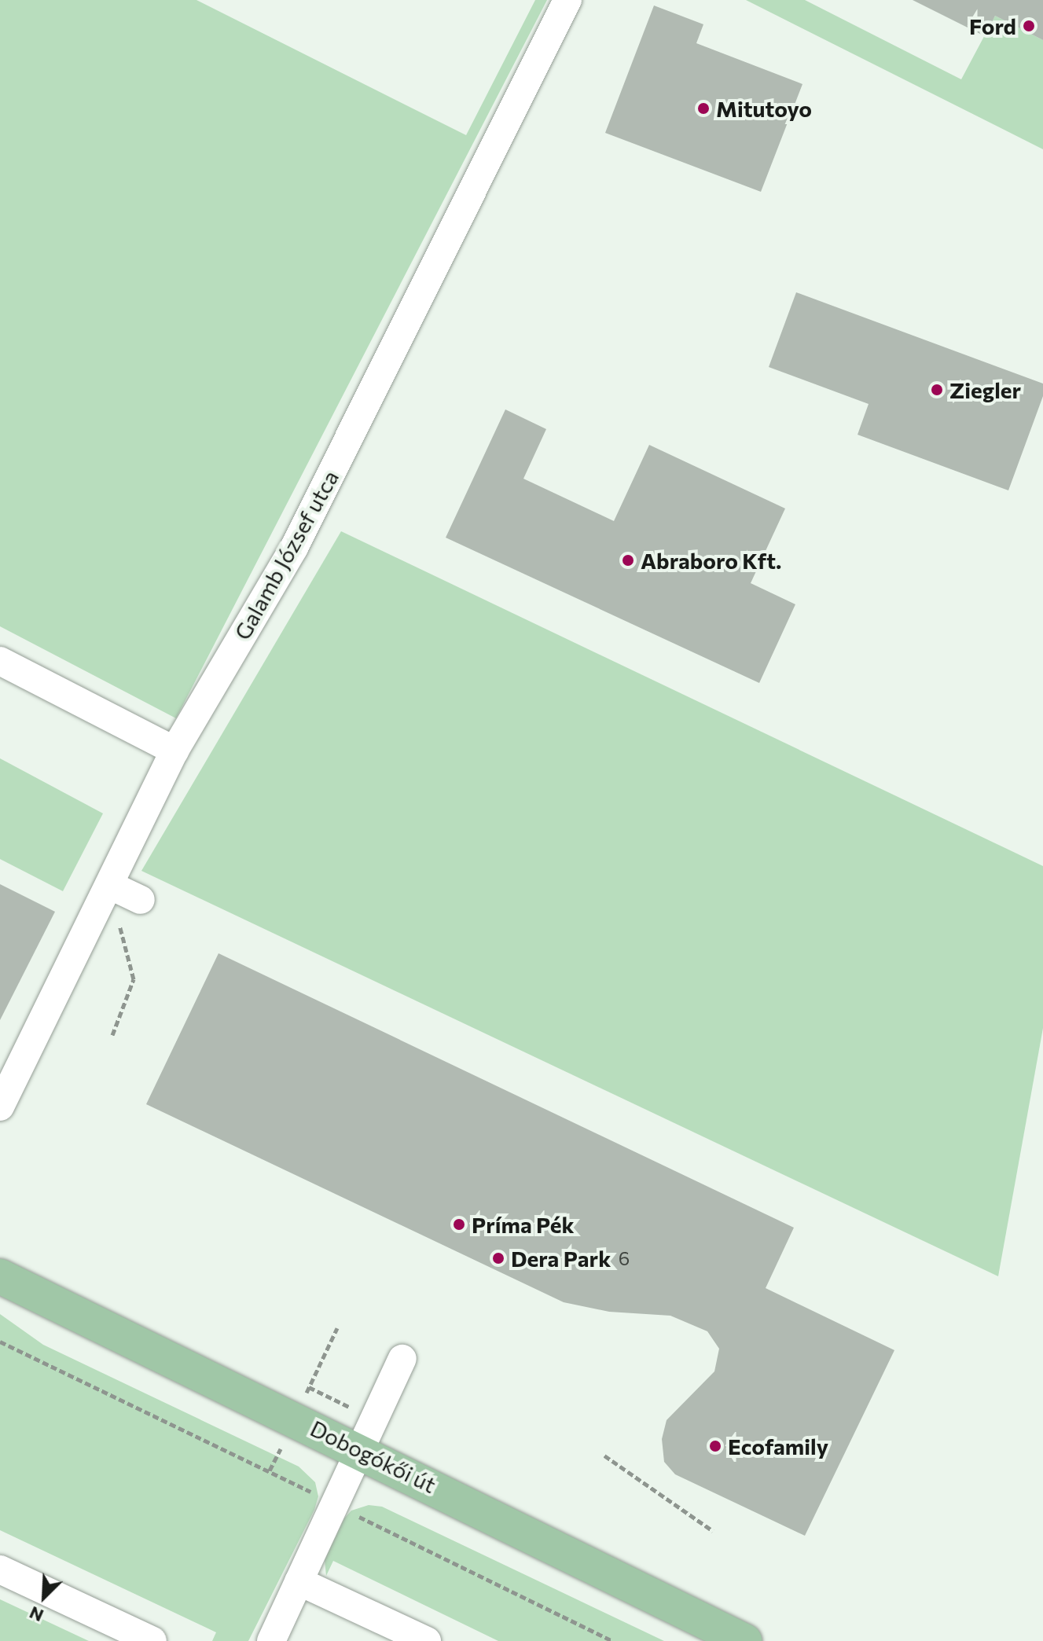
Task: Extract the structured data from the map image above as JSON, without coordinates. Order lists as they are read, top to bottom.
{
  "streets": {
    "main road": ["Dobogókői út"],
    "street": ["Galamb József utca"]
  },
  "places": [
    "Ford",
    "Mitutoyo",
    "Ziegler",
    "Abraboro Kft.",
    "Príma Pék",
    "Dera Park",
    "Ecofamily"
  ],
  "house_numbers": ["6"],
  "north": "bottom left"
}
